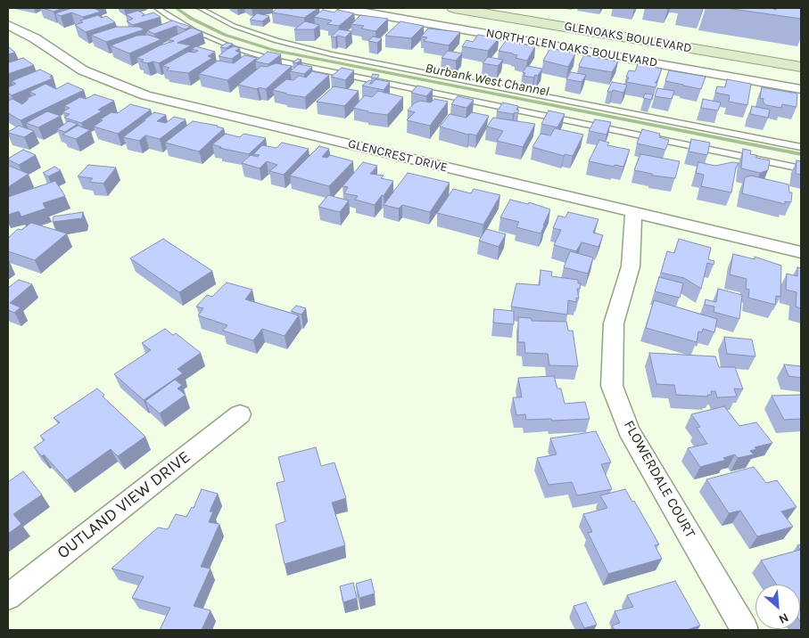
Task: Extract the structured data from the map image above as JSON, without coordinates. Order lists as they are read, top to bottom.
{
  "streets": {
    "main road": ["GLENOAKS BOULEVARD"],
    "street": [
      "NORTH GLEN OAKS BOULEVARD",
      "GLENCREST DRIVE",
      "FLOWERDALE COURT",
      "OUTLAND VIEW DRIVE"
    ]
  },
  "crossings": [
    ["GLENCREST DRIVE", "FLOWERDALE COURT"]
  ],
  "water": ["Burbank West Channel"],
  "north": "bottom right"
}
